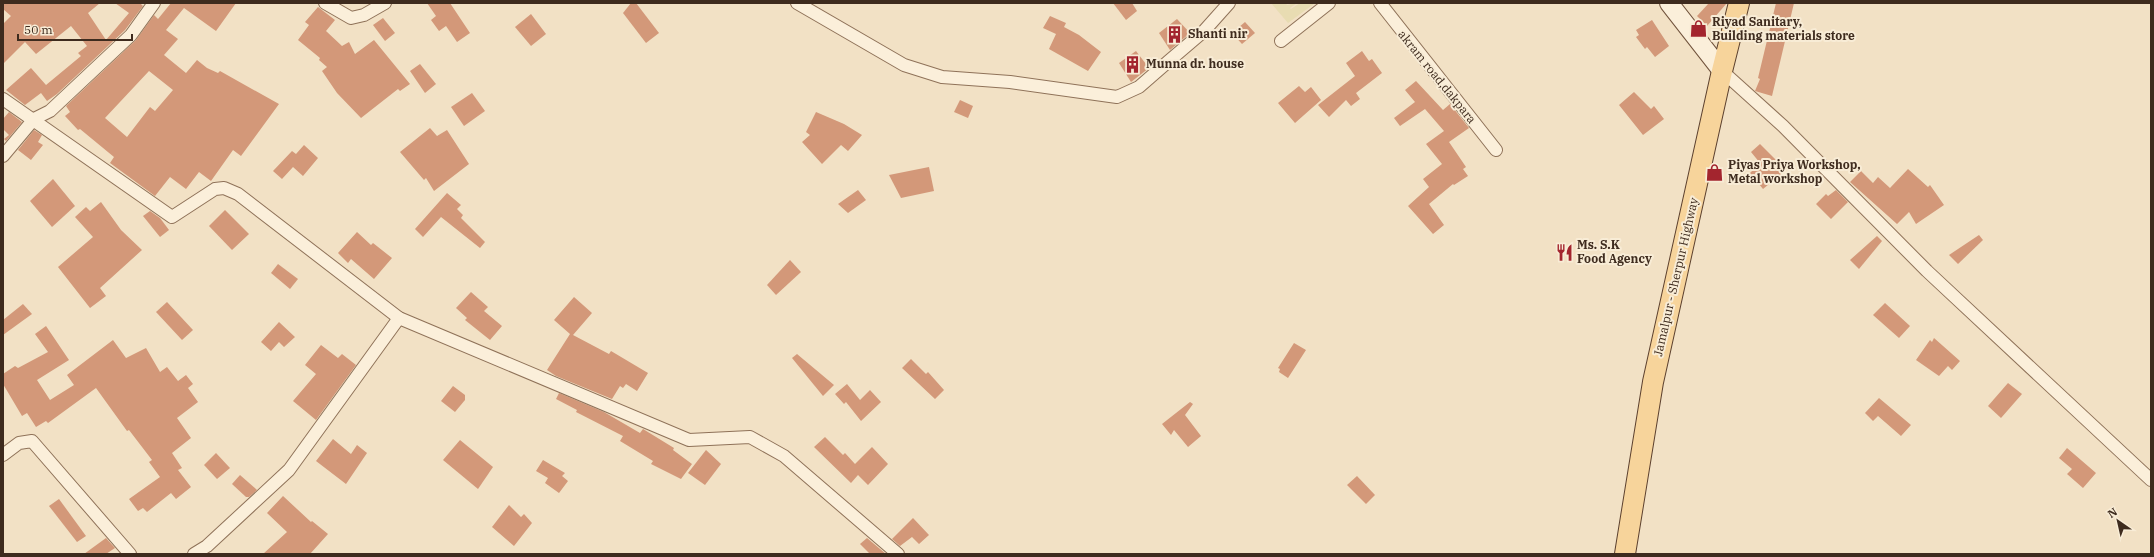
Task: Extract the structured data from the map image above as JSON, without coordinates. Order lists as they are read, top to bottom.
{
  "streets": {
    "main road": ["Jamalpur - Sherpur Highway"],
    "street": ["akram road,dakpara"]
  },
  "places": {
    "shop": ["Riyad Sanitary, Building materials store", "Piyas Priya Workshop, Metal workshop"],
    "building": ["Shanti nir", "Munna dr. house"],
    "restaurant": ["Ms. S.K Food Agency"]
  },
  "scale_bar": "50 m",
  "north": "top left"
}
